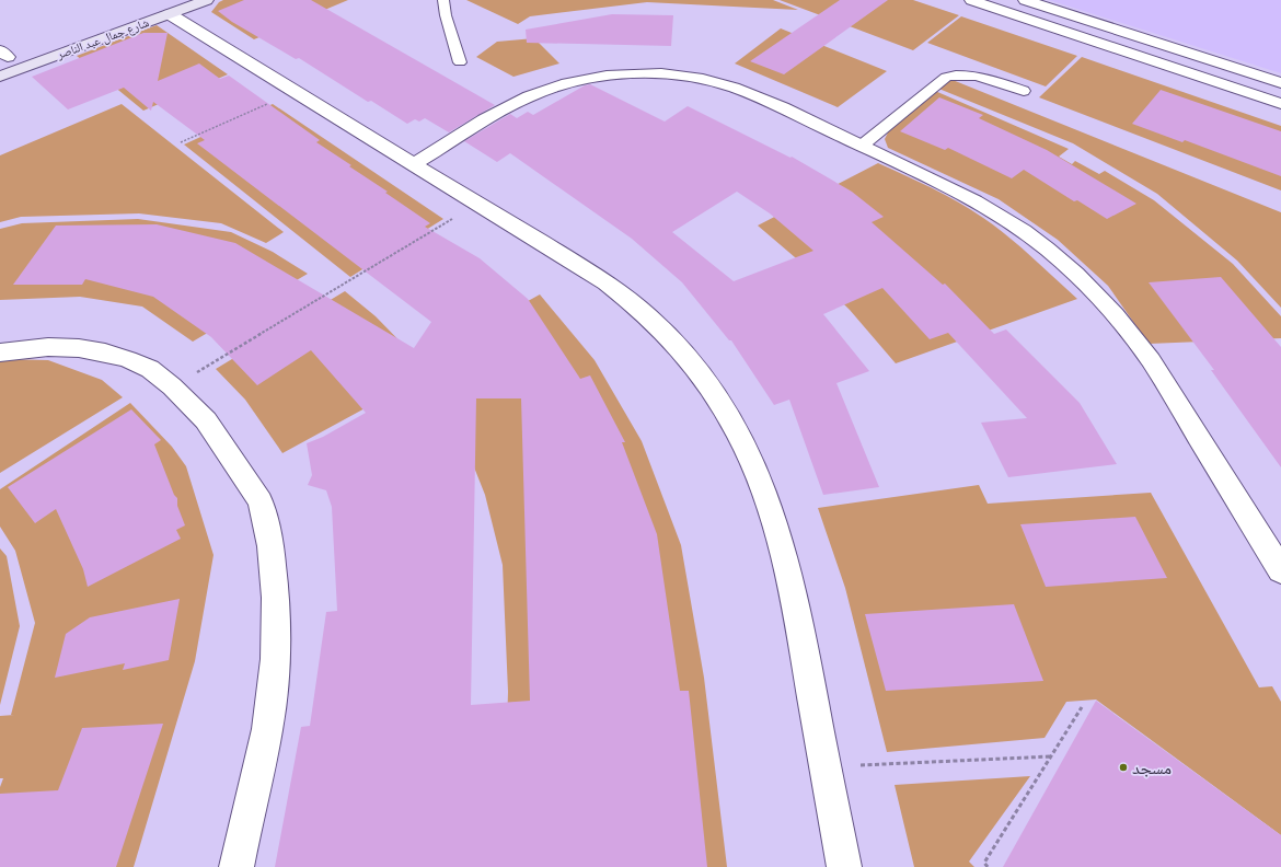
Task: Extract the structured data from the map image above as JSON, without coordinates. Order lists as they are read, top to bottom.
{
  "streets": {
    "main road": ["شارع جمال عبد الناصر"]
  },
  "places": ["مسجد"]
}
